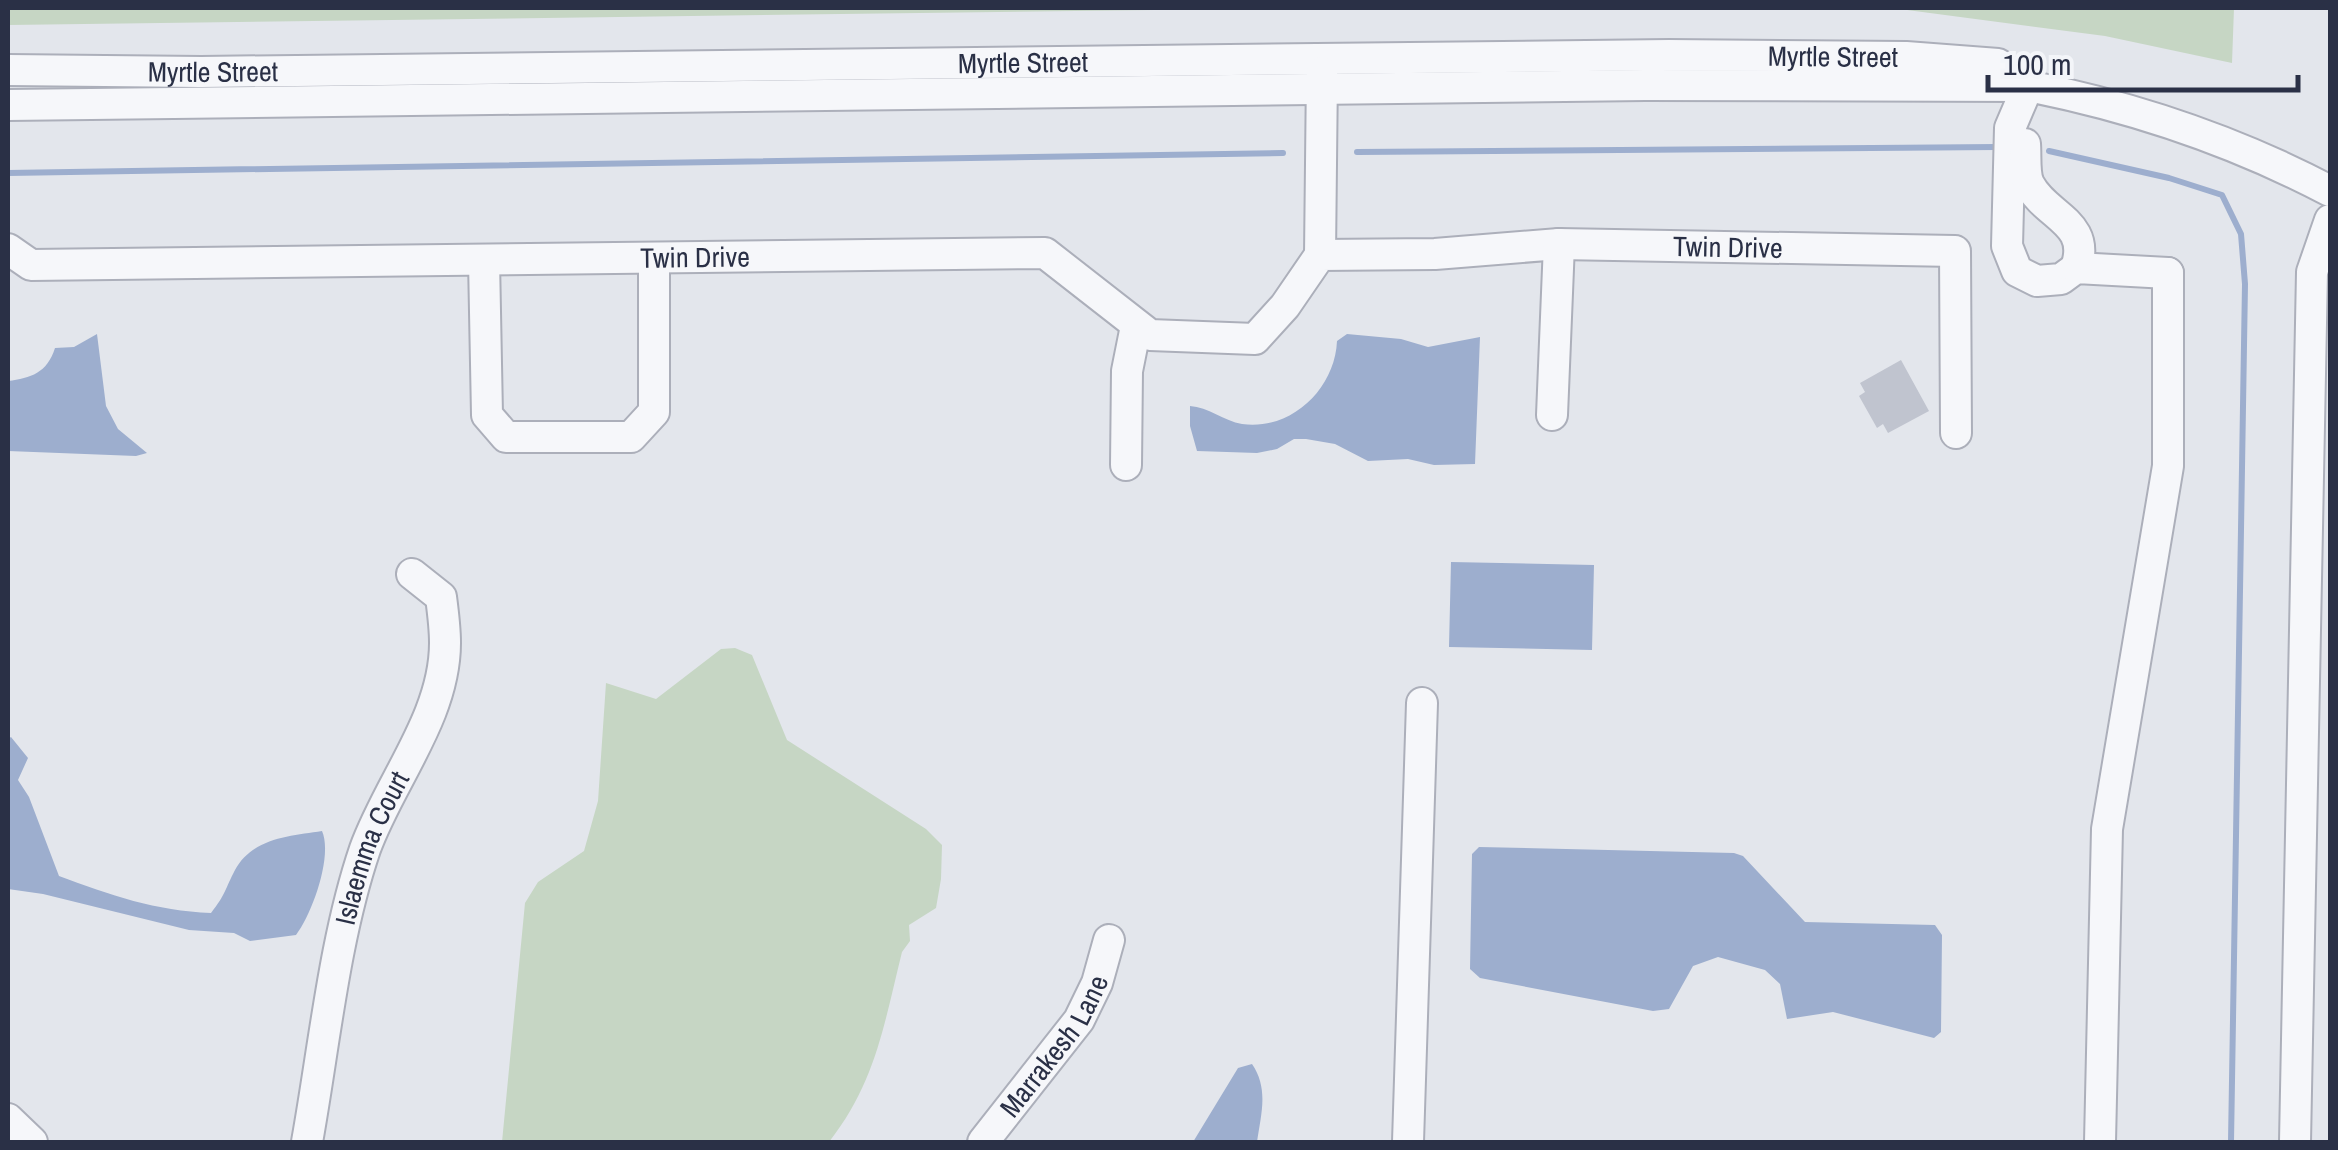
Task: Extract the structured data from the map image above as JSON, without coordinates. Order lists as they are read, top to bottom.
{
  "streets": {
    "street": [
      "Myrtle Street",
      "Twin Drive",
      "Islaemma Court",
      "Marrakesh Lane"
    ]
  },
  "scale_bar": "100 m"
}
